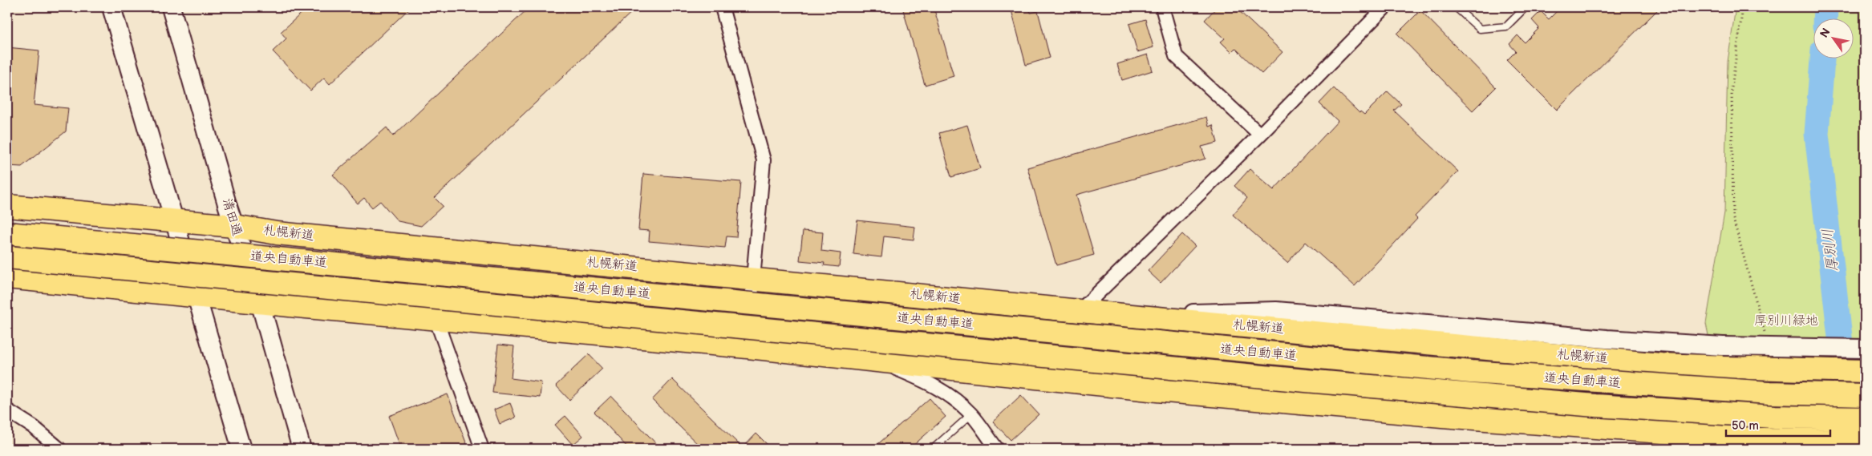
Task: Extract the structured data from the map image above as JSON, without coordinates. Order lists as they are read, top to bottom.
{
  "streets": {
    "highway": ["札幌新道", "道央自動車道"],
    "street": ["清田通"]
  },
  "crossings": [
    ["清田通", "札幌新道"]
  ],
  "water": ["厚別川"],
  "parks": ["厚別川緑地"],
  "scale_bar": "50 m",
  "north": "top left"
}
